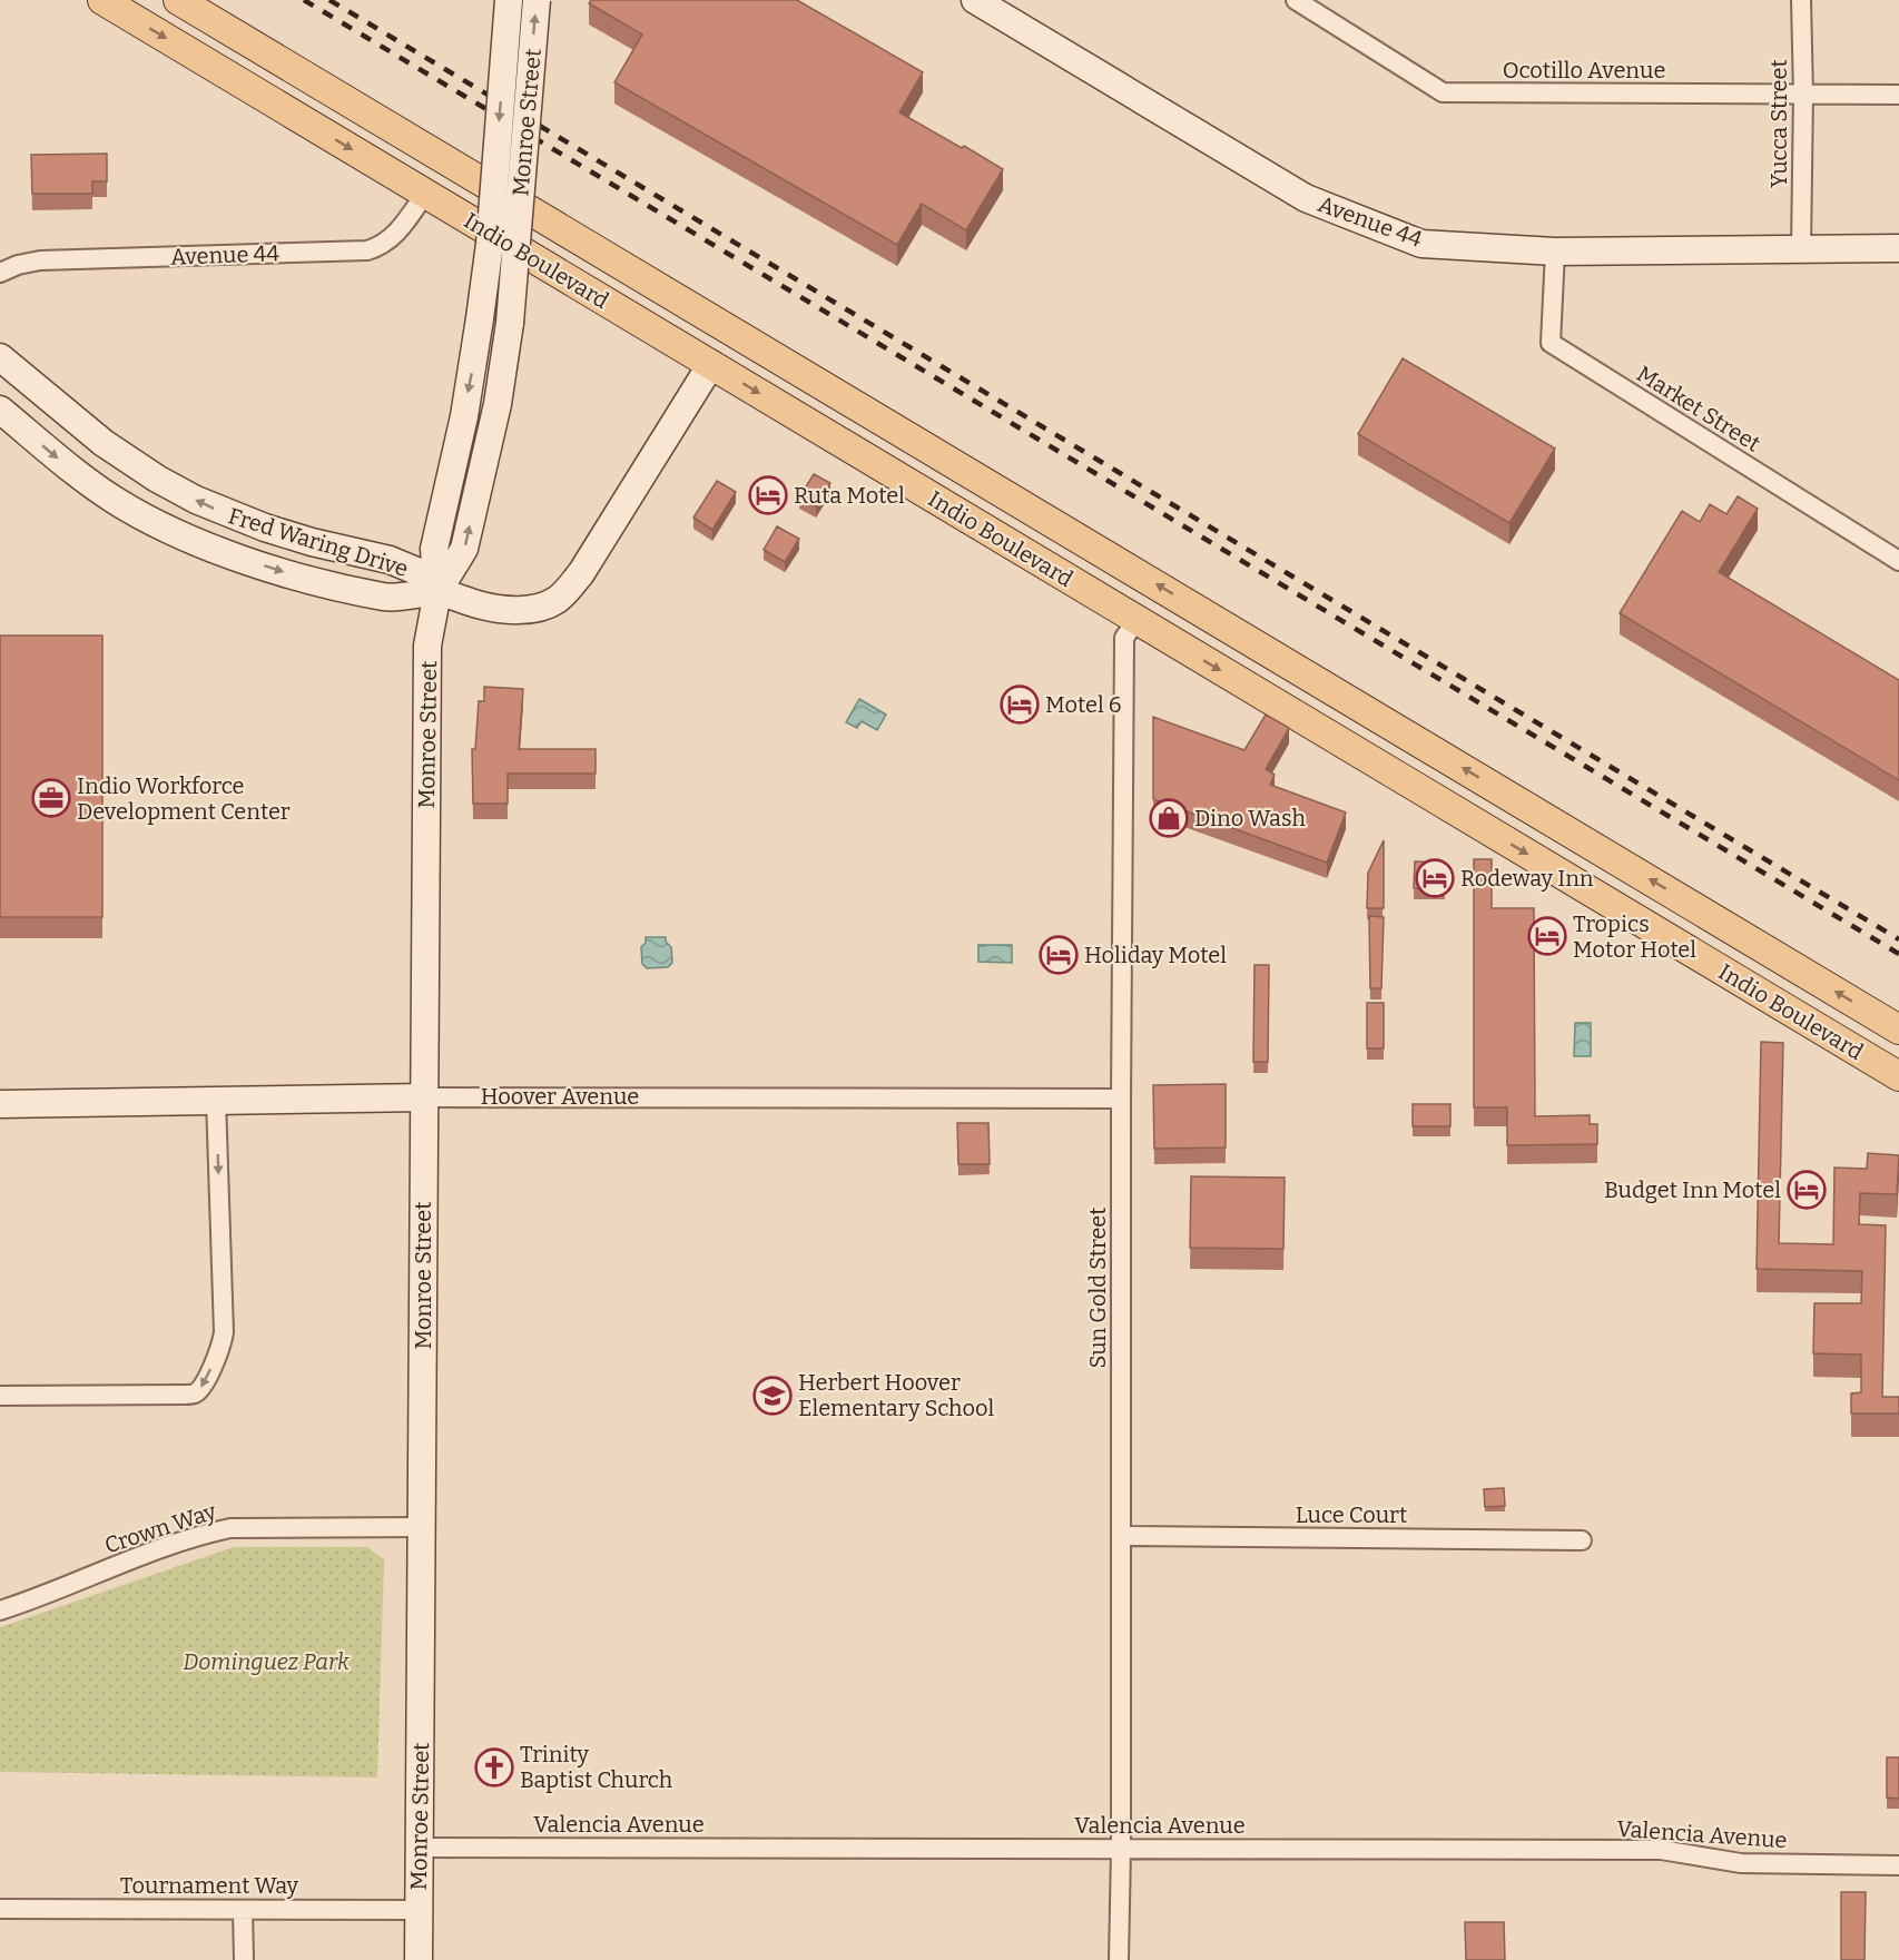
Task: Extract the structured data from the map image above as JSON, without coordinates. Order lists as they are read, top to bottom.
{
  "streets": {
    "main road": [
      "Monroe Street",
      "Avenue 44",
      "Indio Boulevard",
      "Fred Waring Drive",
      "Hoover Avenue"
    ],
    "street": [
      "Ocotillo Avenue",
      "Yucca Street",
      "Market Street",
      "Sun Gold Street",
      "Luce Court",
      "Crown Way",
      "Valencia Avenue",
      "Tournament Way"
    ]
  },
  "crossings": [
    ["Ocotillo Avenue", "Yucca Street"],
    ["Monroe Street", "Fred Waring Drive"],
    ["Monroe Street", "Hoover Avenue"],
    ["Monroe Street", "Crown Way"],
    ["Monroe Street", "Valencia Avenue"],
    ["Monroe Street", "Tournament Way"],
    ["Yucca Street", "Avenue 44"],
    ["Avenue 44", "Indio Boulevard"],
    ["Avenue 44", "Market Street"],
    ["Indio Boulevard", "Fred Waring Drive"],
    ["Indio Boulevard", "Sun Gold Street"],
    ["Hoover Avenue", "Sun Gold Street"],
    ["Sun Gold Street", "Luce Court"],
    ["Sun Gold Street", "Valencia Avenue"]
  ],
  "parks": ["Dominguez Park"],
  "places": {
    "hotel": [
      "Ruta Motel",
      "Motel 6",
      "Rodeway Inn",
      "Tropics Motor Hotel",
      "Holiday Motel",
      "Budget Inn Motel"
    ],
    "office": ["Indio Workforce Development Center"],
    "shop": ["Dino Wash"],
    "school or university": ["Herbert Hoover Elementary School"],
    "church": ["Trinity Baptist Church"]
  }
}
